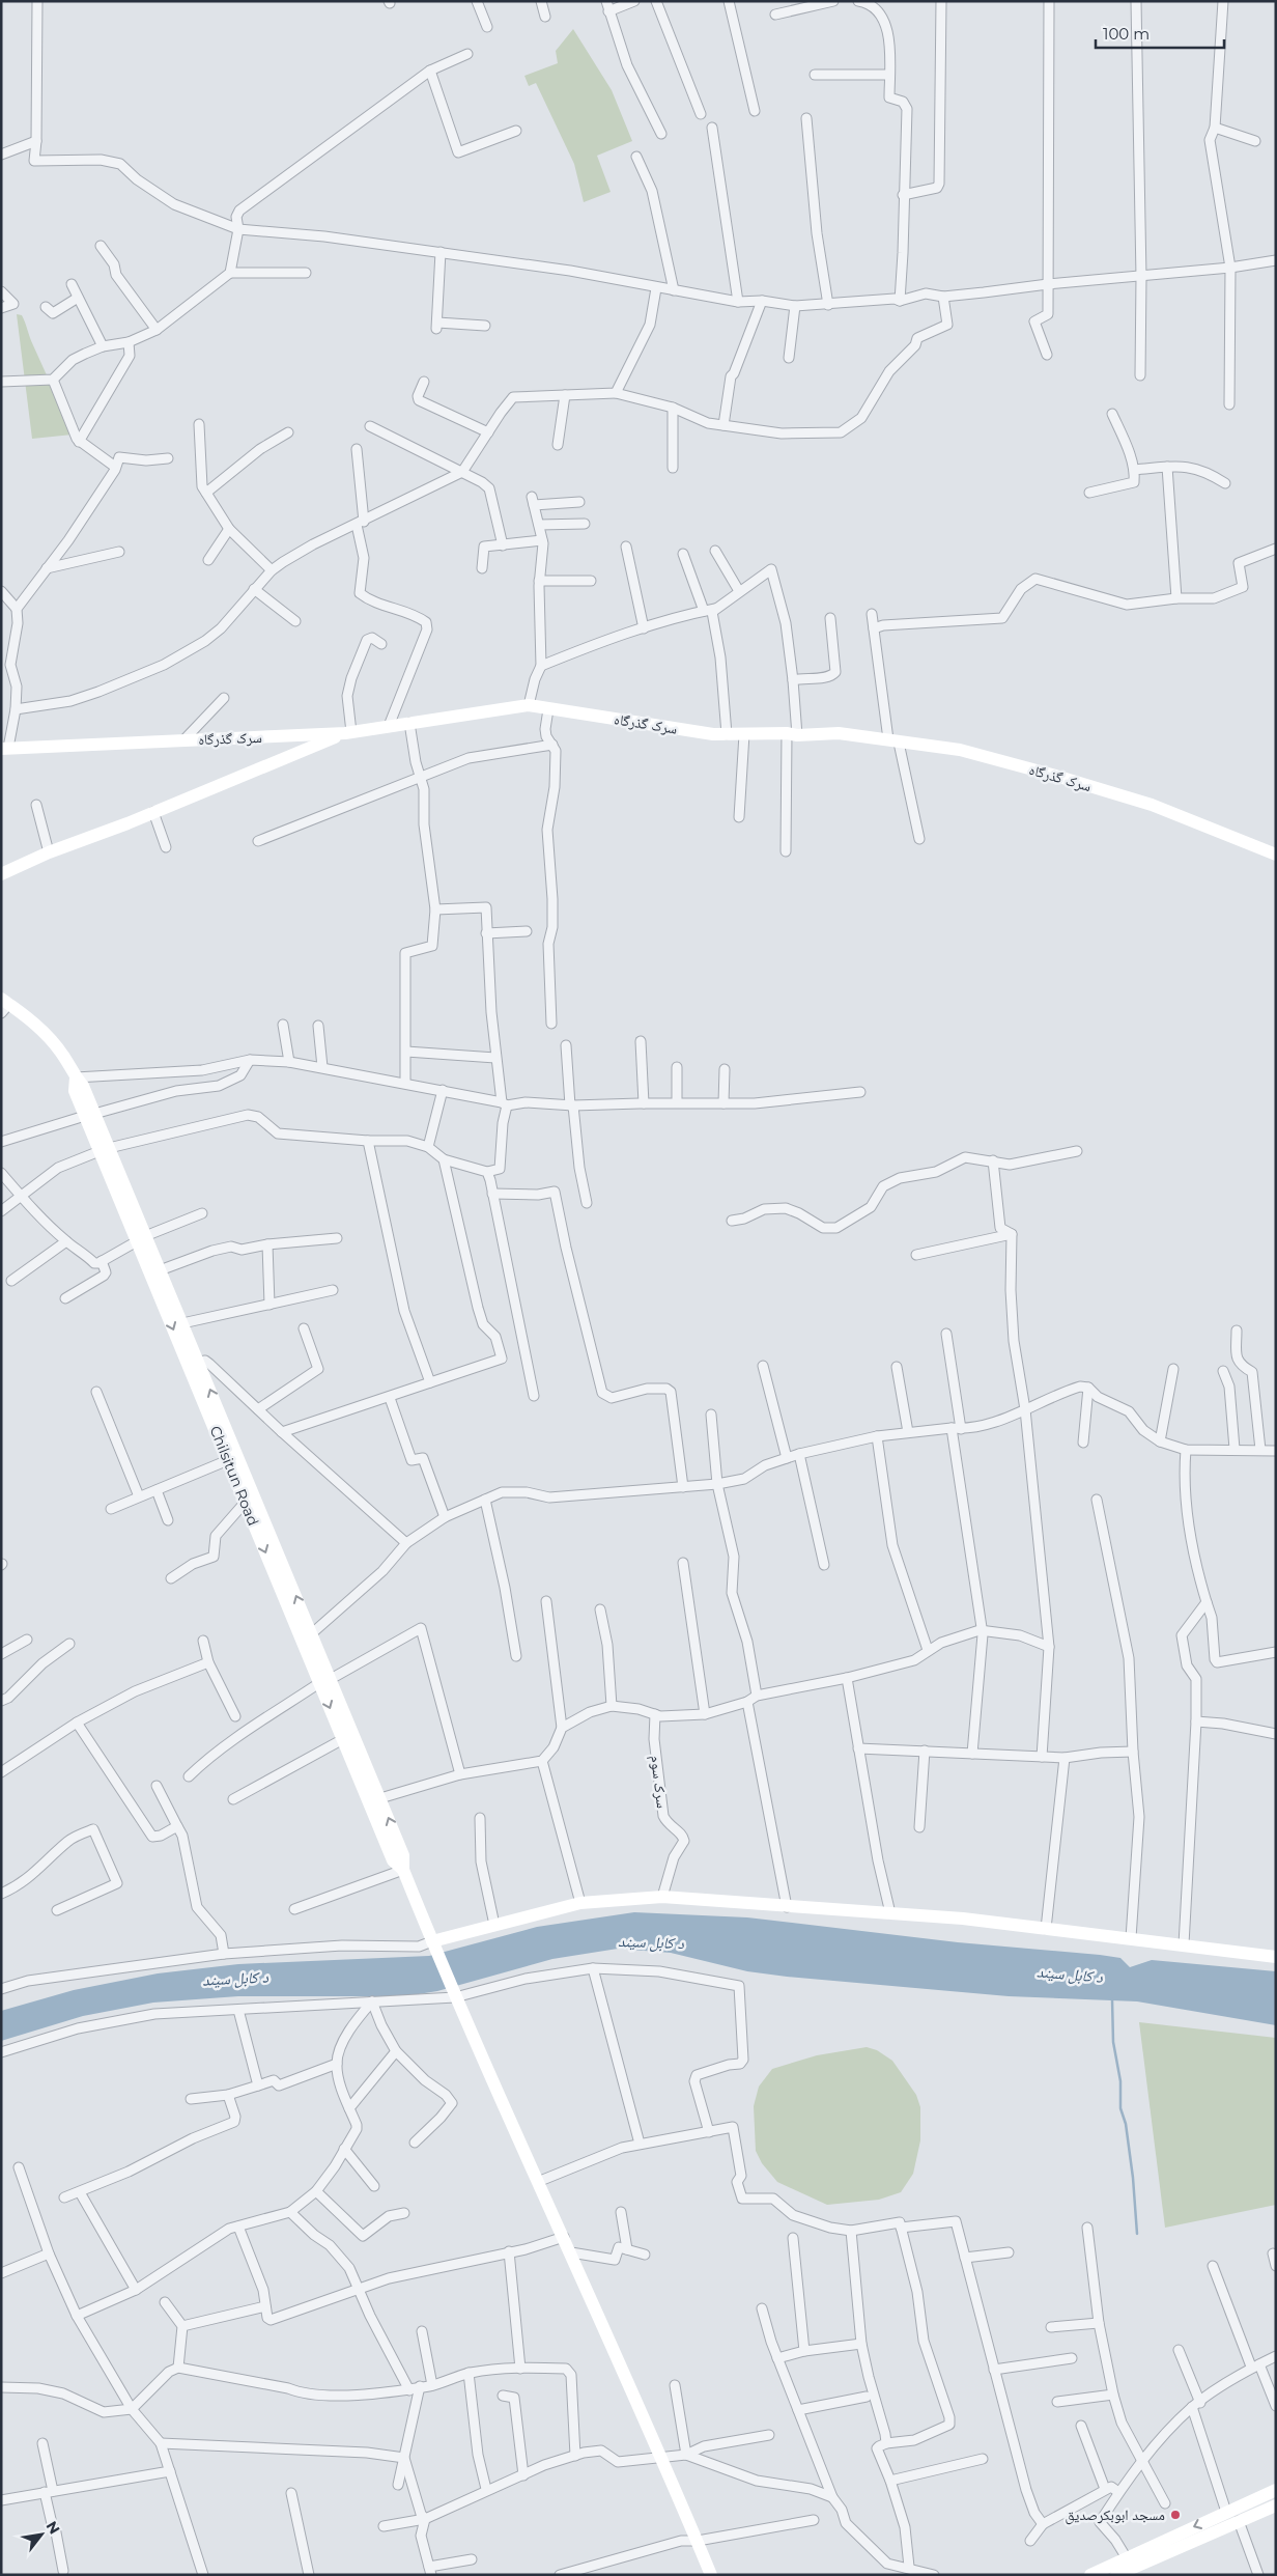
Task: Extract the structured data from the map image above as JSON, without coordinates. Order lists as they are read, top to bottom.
{
  "streets": {
    "main road": ["سرک گذرگاه", "Chilsitun Road"],
    "street": ["سرک سوم"]
  },
  "water": ["د کابل سيند"],
  "places": ["مسجد ابوبکرصدیق"],
  "scale_bar": "100 m",
  "north": "top right"
}
